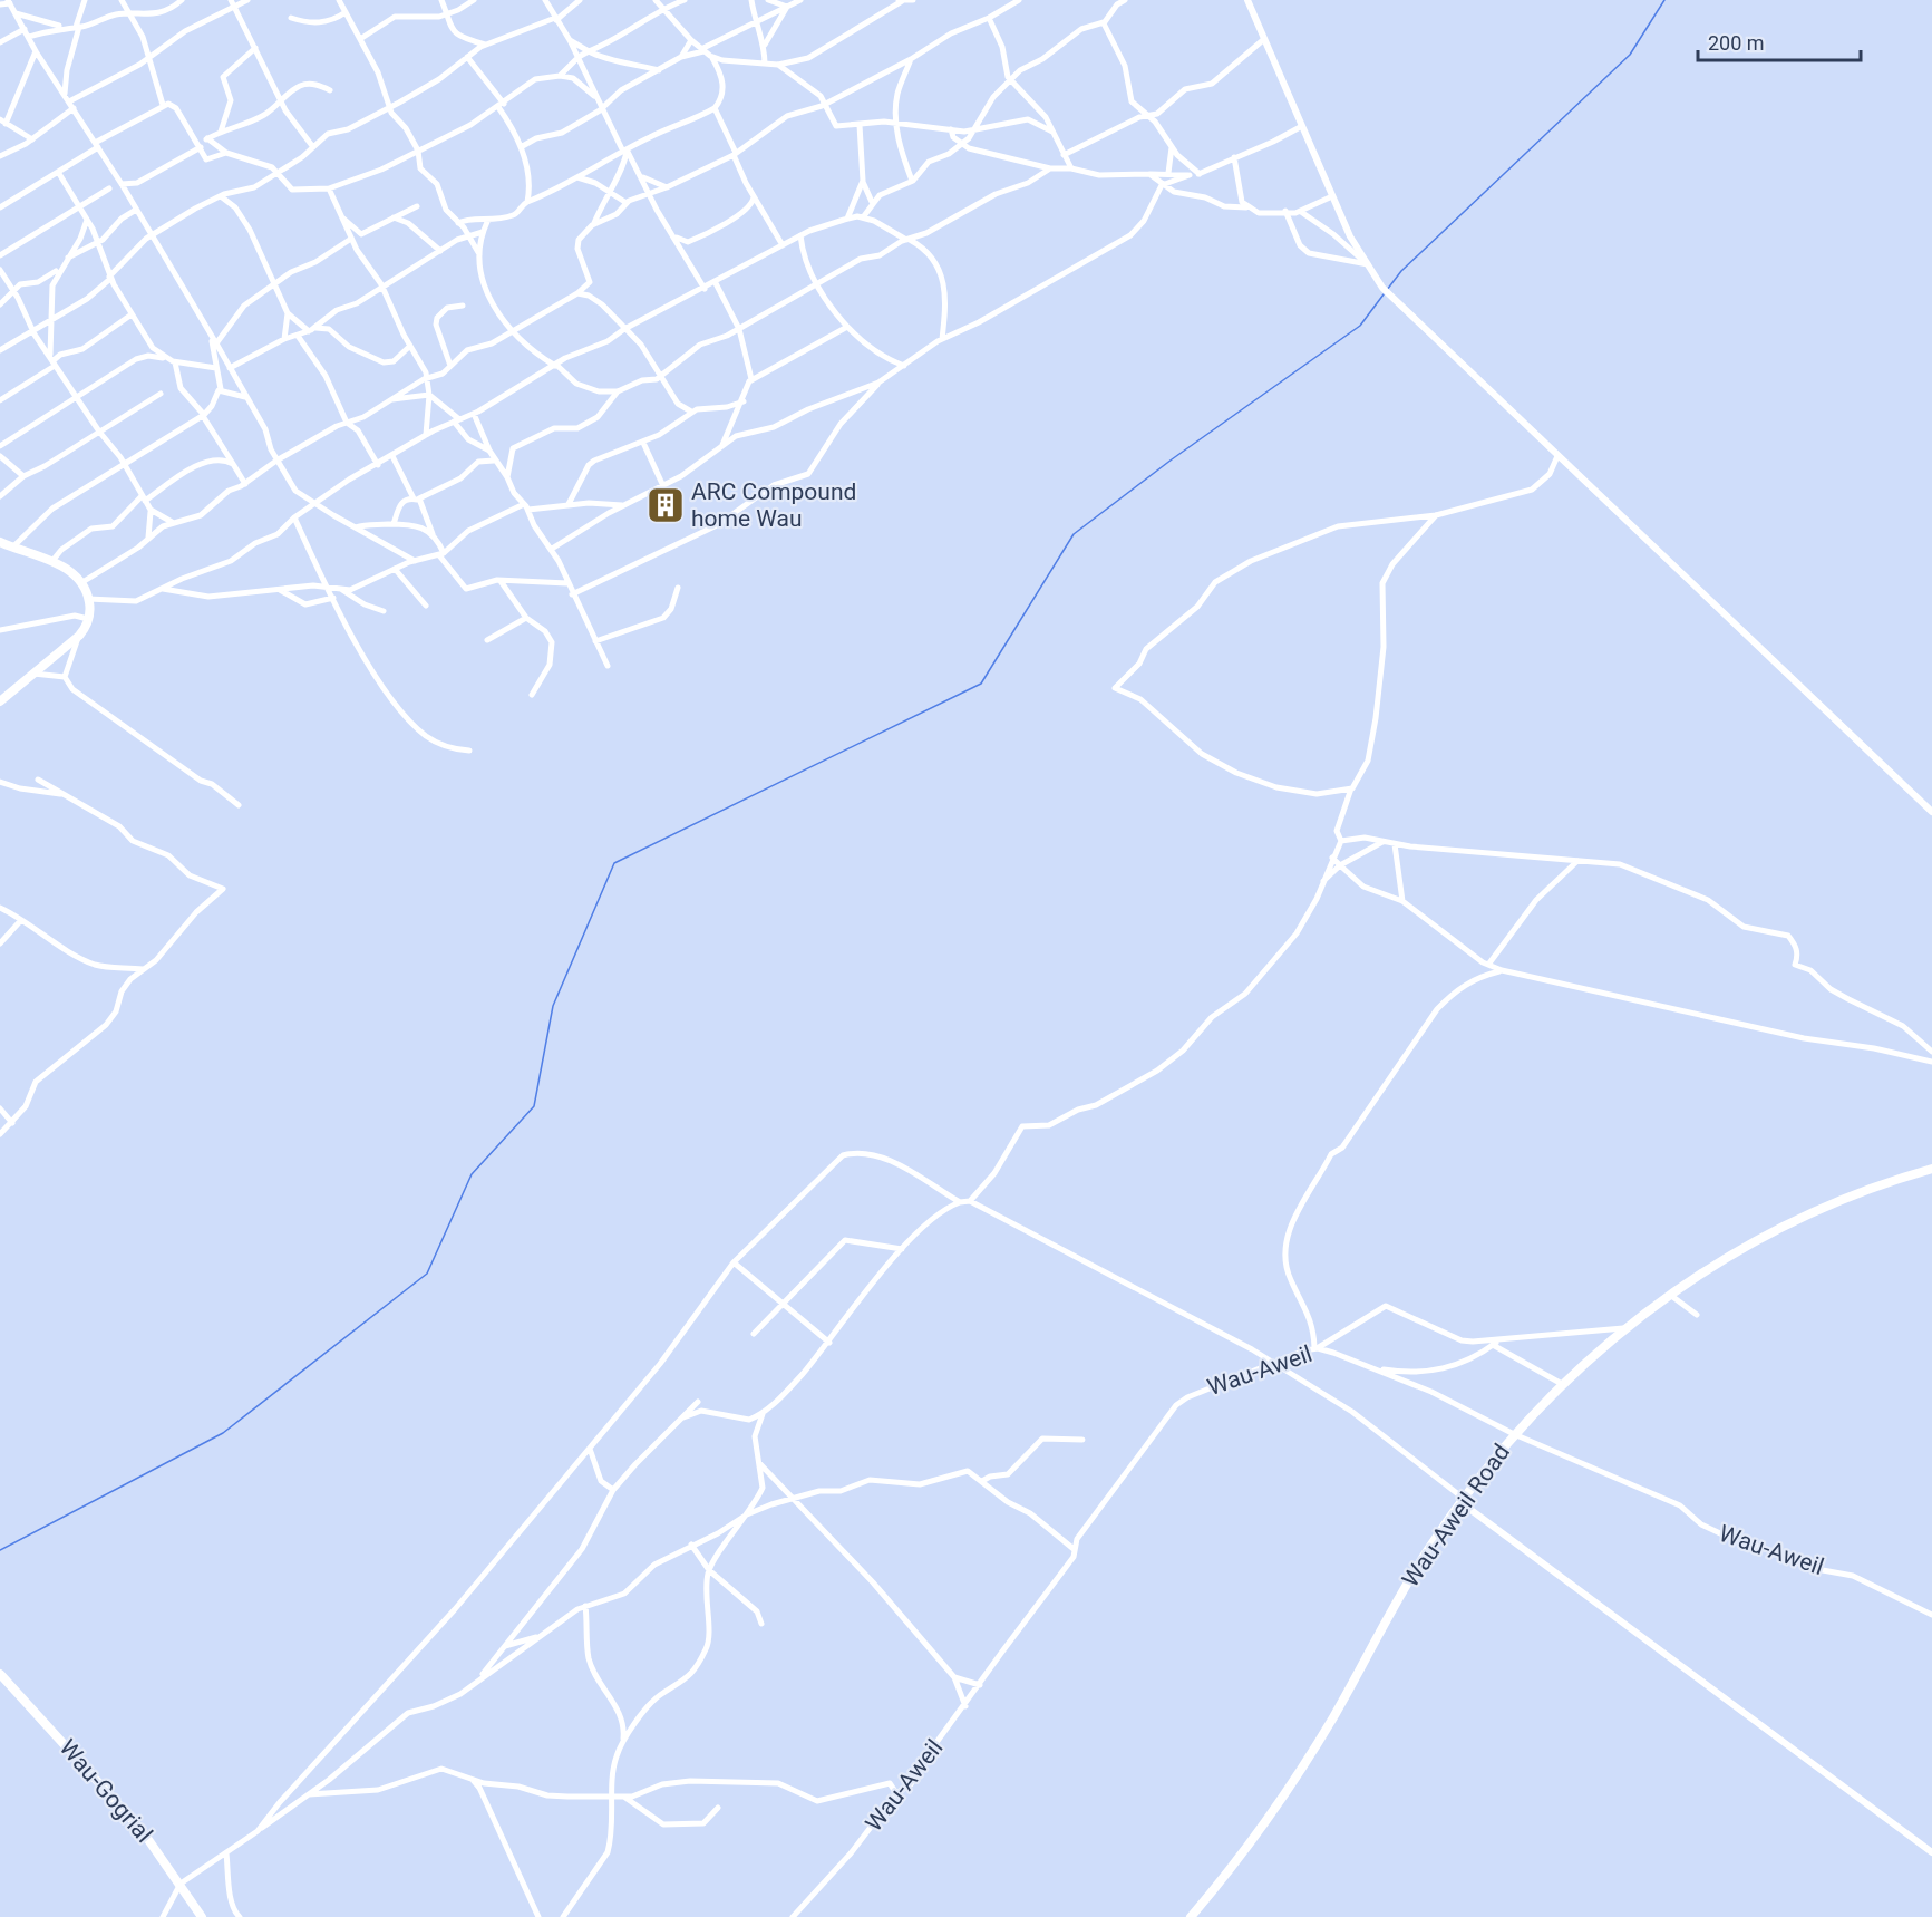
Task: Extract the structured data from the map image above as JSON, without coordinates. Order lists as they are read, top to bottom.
{
  "streets": {
    "main road": ["Wau-Aweil Road", "Wau-Gogrial"],
    "street": ["Wau-Aweil"]
  },
  "crossings": [
    ["Wau-Aweil", "Wau-Aweil Road"]
  ],
  "places": {
    "building": ["ARC Compound home Wau"]
  },
  "scale_bar": "200 m"
}
